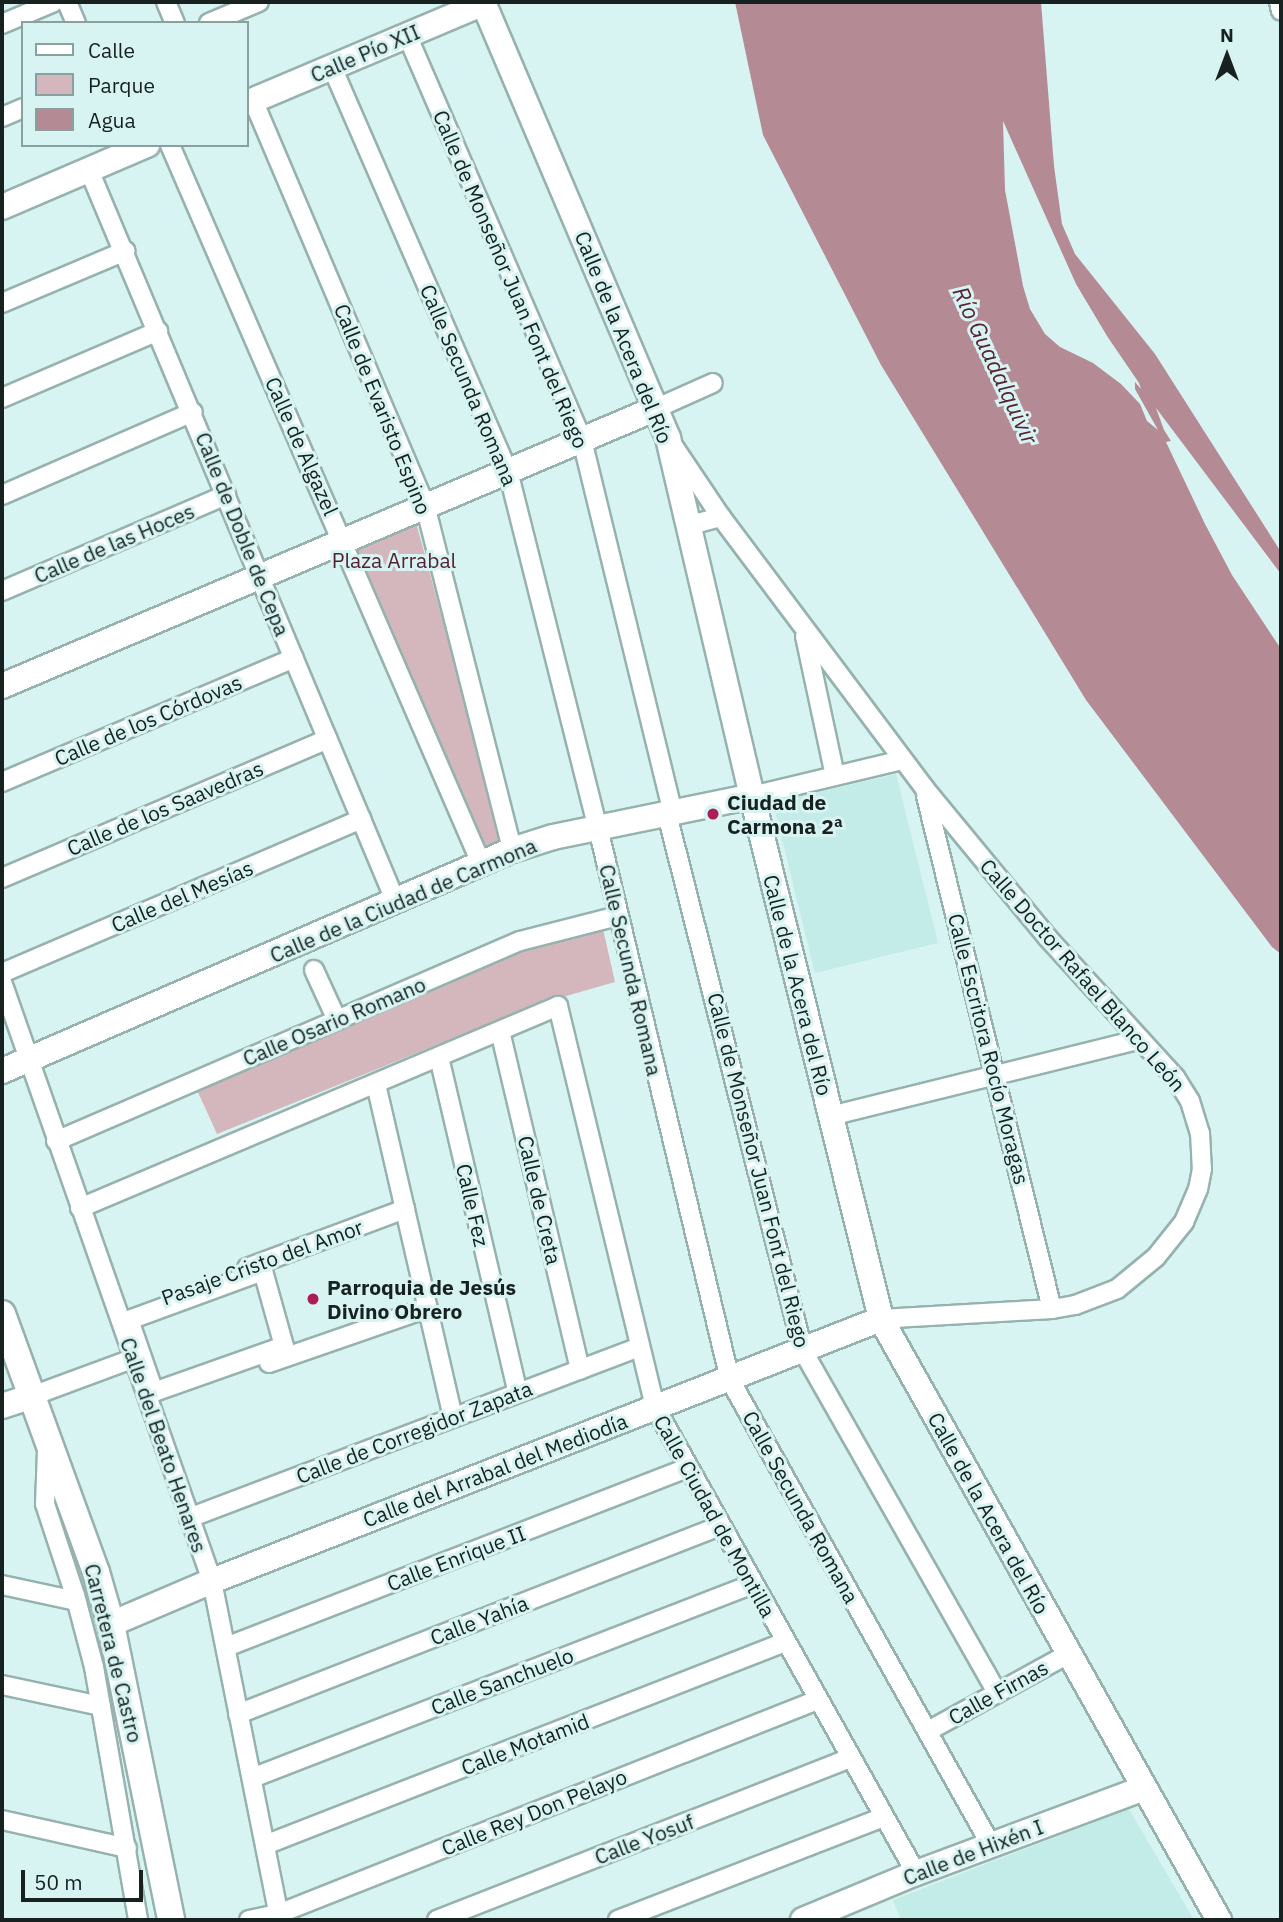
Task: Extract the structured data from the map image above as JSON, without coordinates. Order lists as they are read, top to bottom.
{
  "streets": {
    "main road": ["Carretera de Castro"],
    "street": [
      "Calle Pío XII",
      "Calle de Monseñor Juan Font del Riego",
      "Calle de la Acera del Río",
      "Calle Secunda Romana",
      "Calle de Evaristo Espino",
      "Calle de Algazel",
      "Calle de Doble de Cepa",
      "Calle de las Hoces",
      "Calle de los Córdovas",
      "Calle de los Saavedras",
      "Calle del Mesías",
      "Calle de la Ciudad de Carmona",
      "Calle Doctor Rafael Blanco León",
      "Calle Osario Romano",
      "Calle Escritora Rocío Moragas",
      "Calle de Creta",
      "Calle Fez",
      "Pasaje Cristo del Amor",
      "Calle de Corregidor Zapata",
      "Calle del Beato Henares",
      "Calle del Arrabal del Mediodía",
      "Calle Ciudad de Montilla",
      "Calle Enrique II",
      "Calle Yahía",
      "Calle Sanchuelo",
      "Calle Firnas",
      "Calle Motamid",
      "Calle Rey Don Pelayo",
      "Calle Yosuf",
      "Calle de Hixén I"
    ]
  },
  "crossings": [
    ["Calle Pío XII", "Calle de Monseñor Juan Font del Riego"],
    ["Calle Pío XII", "Calle de la Acera del Río"],
    ["Calle Pío XII", "Calle Secunda Romana"],
    ["Calle Pío XII", "Calle de Evaristo Espino"],
    ["Calle de Monseñor Juan Font del Riego", "Calle de la Ciudad de Carmona"],
    ["Calle de Monseñor Juan Font del Riego", "Calle del Arrabal del Mediodía"],
    ["Calle de Monseñor Juan Font del Riego", "Calle Firnas"],
    ["Calle de la Acera del Río", "Calle de la Ciudad de Carmona"],
    ["Calle de la Acera del Río", "Calle Doctor Rafael Blanco León"],
    ["Calle de la Acera del Río", "Calle del Arrabal del Mediodía"],
    ["Calle de la Acera del Río", "Calle Firnas"],
    ["Calle de la Acera del Río", "Calle de Hixén I"],
    ["Calle Secunda Romana", "Calle de la Ciudad de Carmona"],
    ["Calle Secunda Romana", "Calle Osario Romano"],
    ["Calle Secunda Romana", "Calle del Arrabal del Mediodía"],
    ["Calle Secunda Romana", "Calle Firnas"],
    ["Calle Secunda Romana", "Calle de Hixén I"],
    ["Calle de Evaristo Espino", "Calle de la Ciudad de Carmona"],
    ["Calle de Algazel", "Calle de la Ciudad de Carmona"],
    ["Calle de Doble de Cepa", "Calle de las Hoces"],
    ["Calle de Doble de Cepa", "Calle de los Córdovas"],
    ["Calle de Doble de Cepa", "Calle de los Saavedras"],
    ["Calle de Doble de Cepa", "Calle del Mesías"],
    ["Calle de Doble de Cepa", "Calle de la Ciudad de Carmona"],
    ["Calle de la Ciudad de Carmona", "Calle Doctor Rafael Blanco León"],
    ["Calle de la Ciudad de Carmona", "Calle del Beato Henares"],
    ["Calle Doctor Rafael Blanco León", "Calle Escritora Rocío Moragas"],
    ["Calle Doctor Rafael Blanco León", "Calle del Arrabal del Mediodía"],
    ["Calle Osario Romano", "Calle del Beato Henares"],
    ["Calle de Creta", "Calle de Corregidor Zapata"],
    ["Calle de Creta", "Calle Ciudad de Montilla"],
    ["Calle Fez", "Calle de Corregidor Zapata"],
    ["Pasaje Cristo del Amor", "Calle del Beato Henares"],
    ["Calle de Corregidor Zapata", "Calle del Beato Henares"],
    ["Calle de Corregidor Zapata", "Calle Ciudad de Montilla"],
    ["Calle del Beato Henares", "Calle del Arrabal del Mediodía"],
    ["Calle del Beato Henares", "Calle Enrique II"],
    ["Calle del Beato Henares", "Calle Yahía"],
    ["Calle del Beato Henares", "Calle Sanchuelo"],
    ["Calle del Beato Henares", "Calle Motamid"],
    ["Calle del Beato Henares", "Calle Rey Don Pelayo"],
    ["Calle del Arrabal del Mediodía", "Calle Ciudad de Montilla"],
    ["Calle del Arrabal del Mediodía", "Carretera de Castro"],
    ["Calle Ciudad de Montilla", "Calle Enrique II"],
    ["Calle Ciudad de Montilla", "Calle Yahía"],
    ["Calle Ciudad de Montilla", "Calle Sanchuelo"],
    ["Calle Ciudad de Montilla", "Calle Motamid"],
    ["Calle Ciudad de Montilla", "Calle Rey Don Pelayo"],
    ["Calle Ciudad de Montilla", "Calle Yosuf"],
    ["Calle Ciudad de Montilla", "Calle de Hixén I"]
  ],
  "water": ["Río Guadalquivir"],
  "parks": ["Plaza Arrabal"],
  "places": ["Ciudad de Carmona 2ª", "Parroquia de Jesús Divino Obrero"],
  "legend": ["Calle", "Parque", "Agua"],
  "scale_bar": "50 m",
  "north": "top"
}
